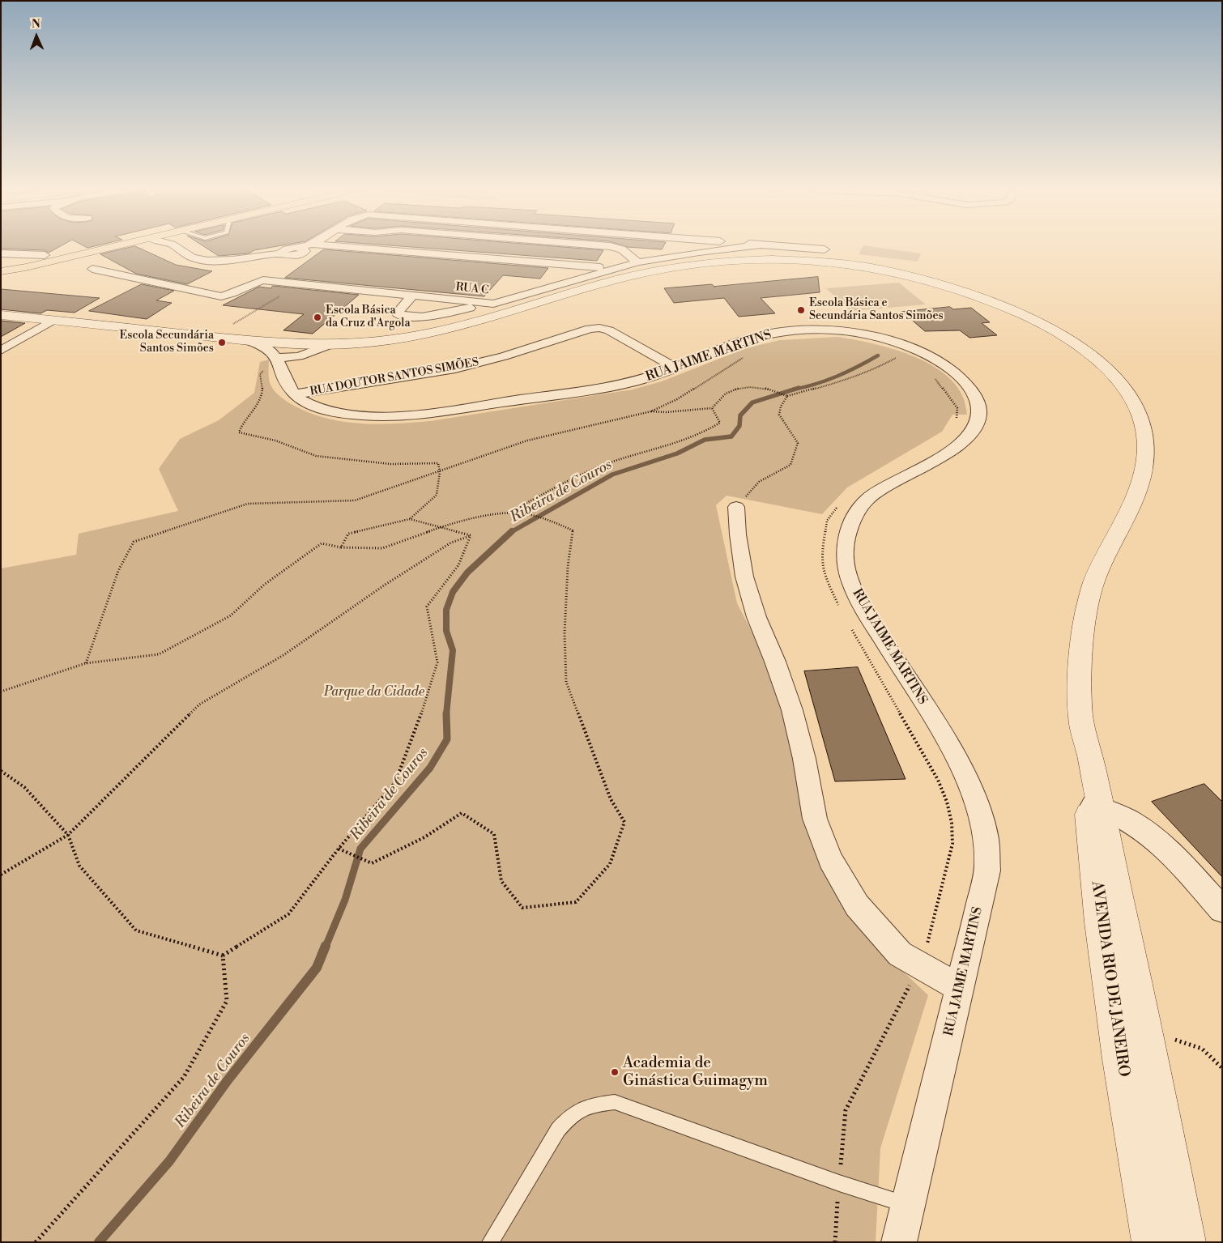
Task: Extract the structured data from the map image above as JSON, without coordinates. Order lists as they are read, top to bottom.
{
  "streets": {
    "street": [
      "RUA C",
      "RUA JAIME MARTINS",
      "RUA DOUTOR SANTOS SIMÕES",
      "AVENIDA RIO DE JANEIRO"
    ]
  },
  "crossings": [
    ["RUA JAIME MARTINS", "RUA DOUTOR SANTOS SIMÕES"]
  ],
  "water": ["Ribeira de Couros"],
  "parks": ["Parque da Cidade"],
  "places": [
    "Escola Básica e Secundária Santos Simões",
    "Escola Básica da Cruz d'Argola",
    "Escola Secundária Santos Simões",
    "Academia de Ginástica Guimagym"
  ],
  "north": "top"
}
